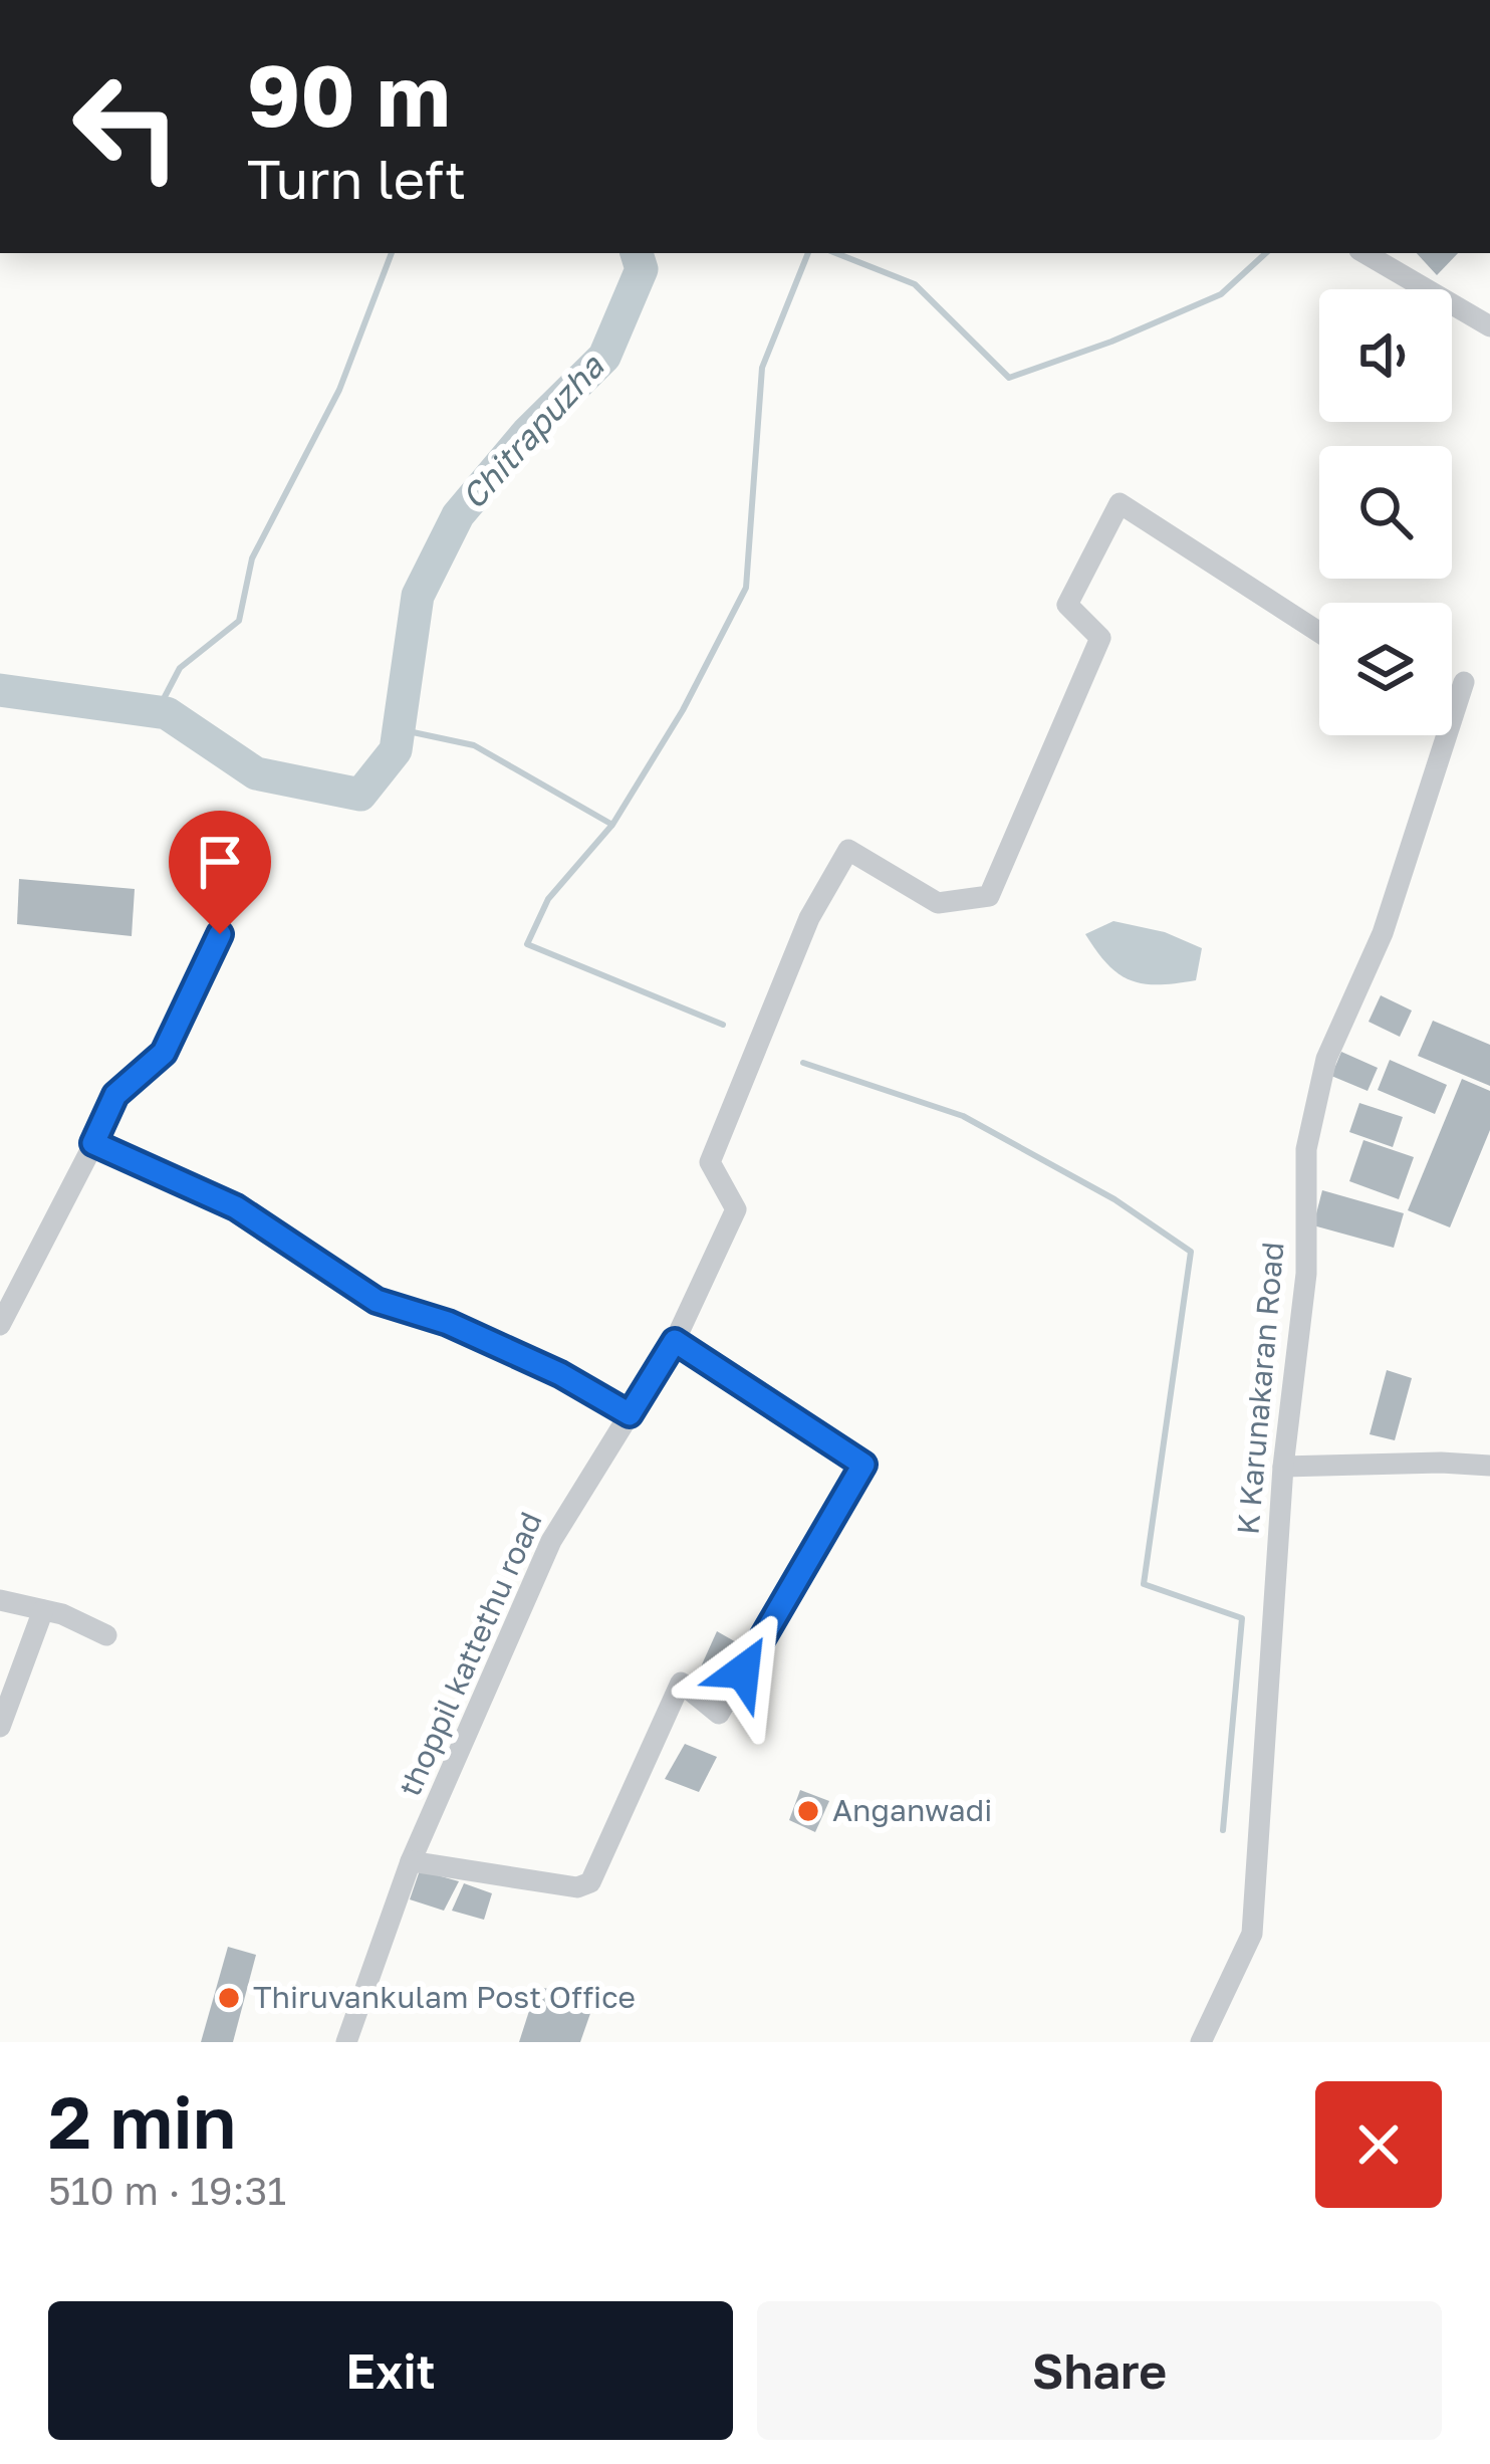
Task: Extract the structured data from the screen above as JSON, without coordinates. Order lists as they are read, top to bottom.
{
  "streets": {
    "street": ["K Karunakaran Road", "thoppil kattethu road"]
  },
  "water": ["Chitrapuzha"],
  "places": ["Anganwadi", "Thiruvankulam Post Office"],
  "page": {
    "turn": ["90 m", "Turn left"],
    "heading": ["2 min", "510 m · 19:31"],
    "buttons": ["Exit", "Share"]
  }
}
